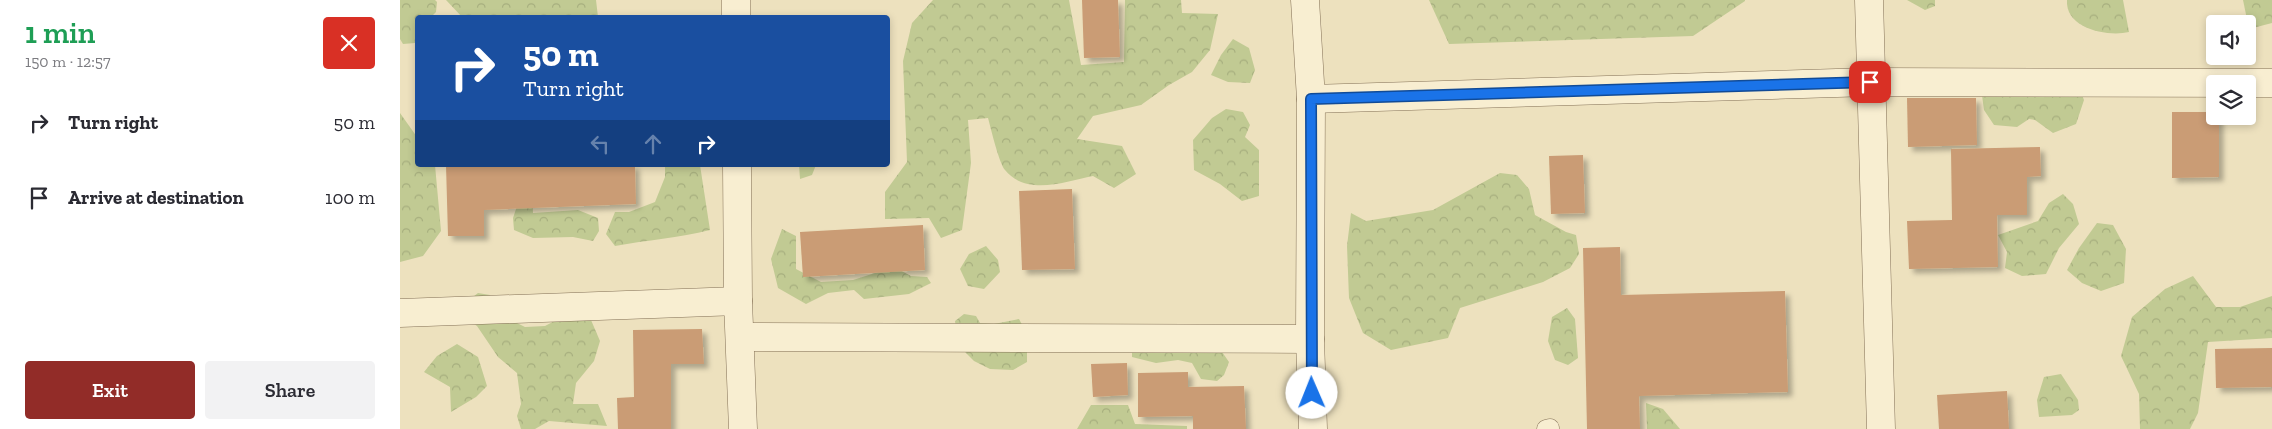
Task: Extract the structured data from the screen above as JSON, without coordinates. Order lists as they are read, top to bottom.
{
  "page": {
    "heading": ["1 min", "150 m · 12:57"],
    "turn": ["50 m", "Turn right"],
    "list": [
      {
        "name": "Turn right",
        "value": "50 m"
      },
      {
        "name": "Arrive at destination",
        "value": "100 m"
      }
    ],
    "buttons": ["Exit", "Share"]
  }
}
